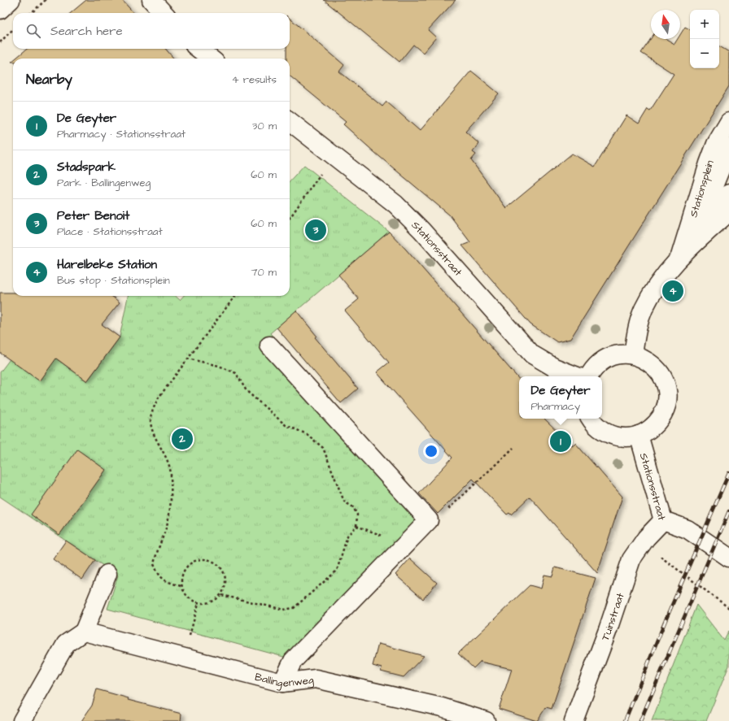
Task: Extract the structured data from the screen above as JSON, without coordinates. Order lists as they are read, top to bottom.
{
  "streets": {
    "street": [
      "Stationsplein",
      "Stationsstraat",
      "Tuinstraat",
      "Ballingenweg"
    ]
  },
  "crossings": [
    ["Stationsstraat", "Tuinstraat"]
  ],
  "north": "top",
  "page": {
    "map_buttons": ["+", "−"],
    "search": "Search here",
    "heading": ["Nearby", "4 results"],
    "list": [
      {
        "mark": "1",
        "name": "De Geyter",
        "note": "Pharmacy · Stationsstraat",
        "value": "30 m"
      },
      {
        "mark": "2",
        "name": "Stadspark",
        "note": "Park · Ballingenweg",
        "value": "60 m"
      },
      {
        "mark": "3",
        "name": "Peter Benoit",
        "note": "Place · Stationsstraat",
        "value": "60 m"
      },
      {
        "mark": "4",
        "name": "Harelbeke Station",
        "note": "Bus stop · Stationsplein",
        "value": "70 m"
      }
    ],
    "pins": [
      "3",
      "4",
      "2",
      "1"
    ],
    "popup": ["De Geyter", "Pharmacy"]
  }
}
